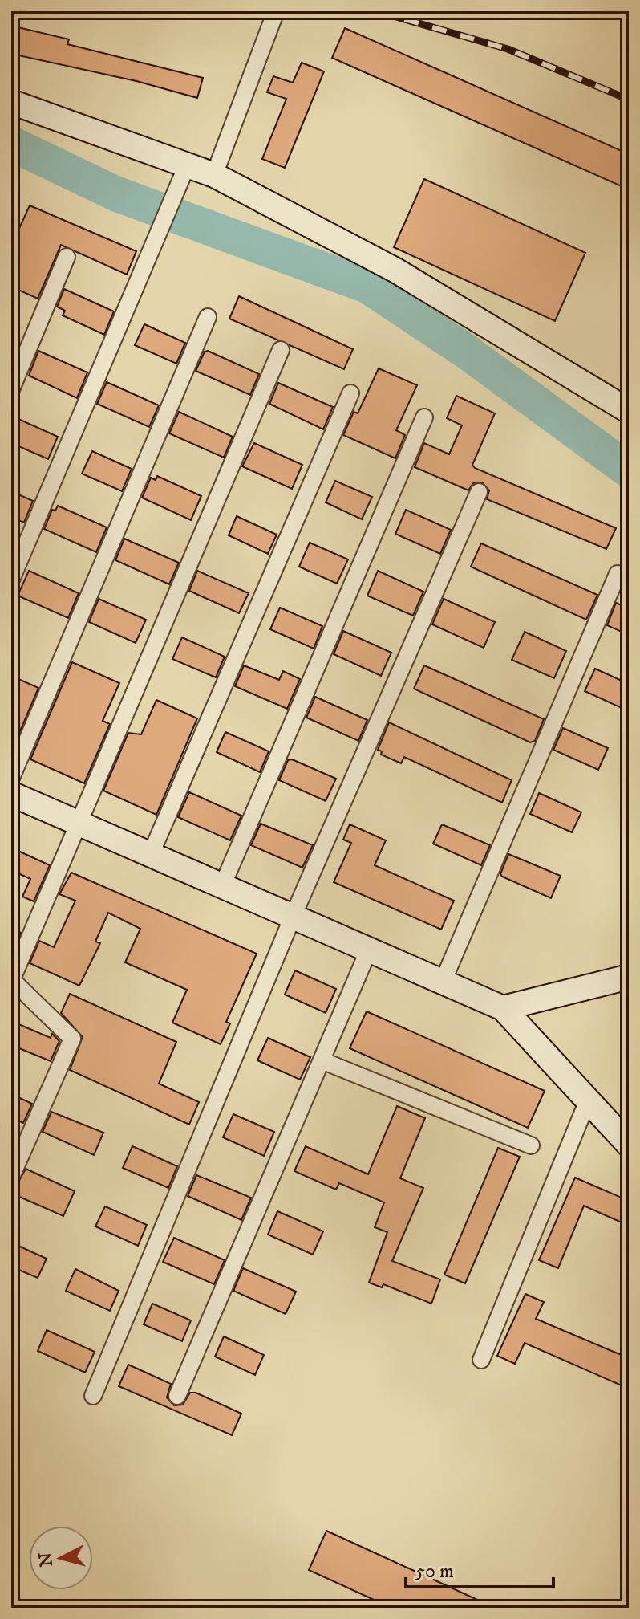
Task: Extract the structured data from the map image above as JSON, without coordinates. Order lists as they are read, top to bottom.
{
  "scale_bar": "50 m",
  "north": "left"
}
